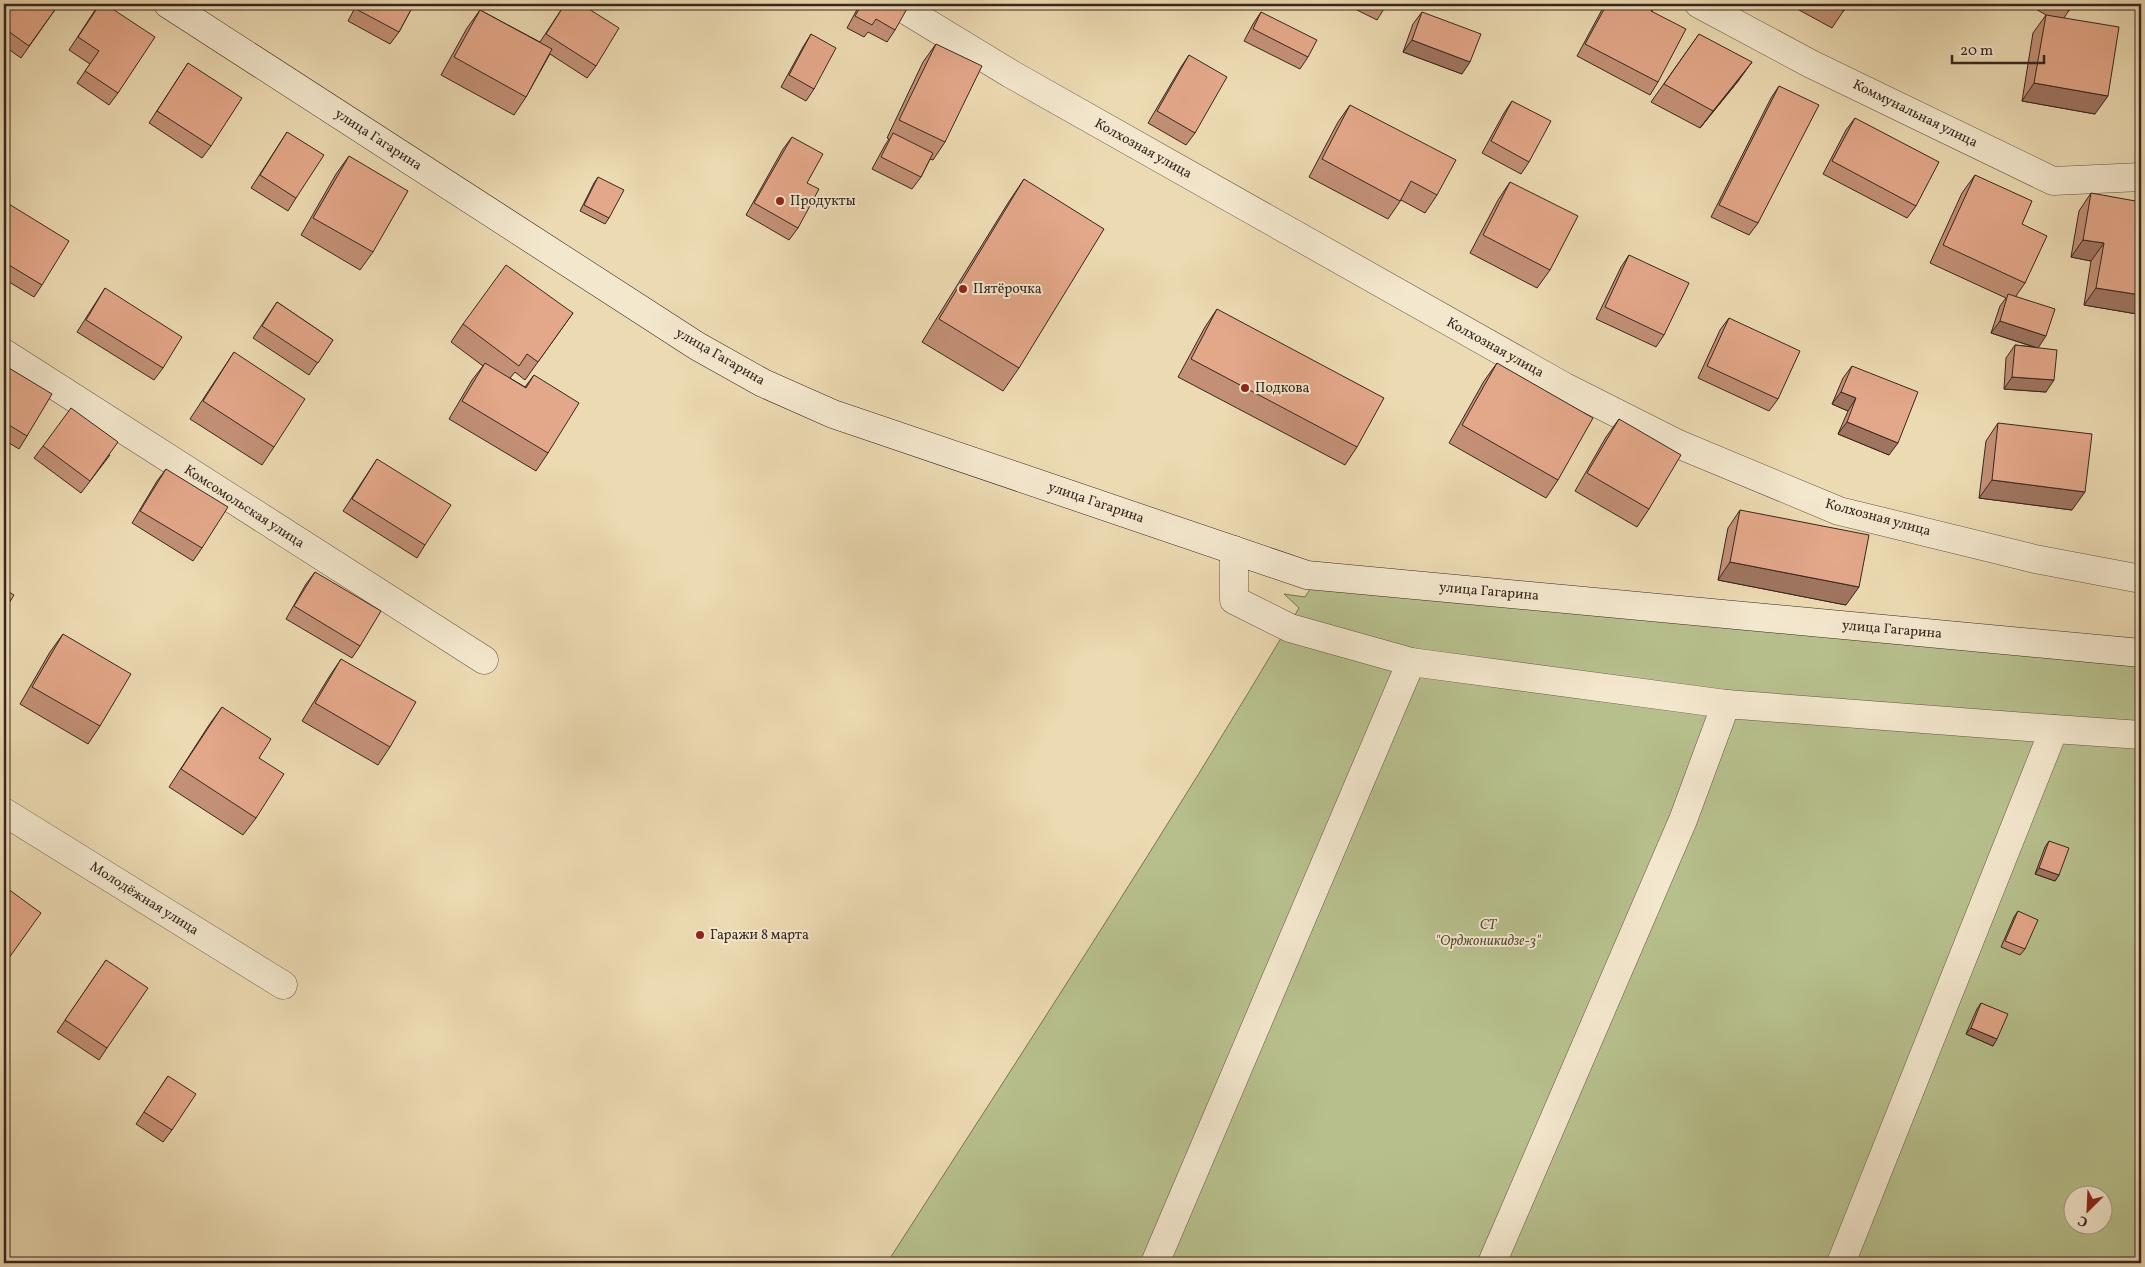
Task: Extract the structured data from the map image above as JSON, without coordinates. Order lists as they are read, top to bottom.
{
  "streets": {
    "street": [
      "Коммунальная улица",
      "улица Гагарина",
      "Колхозная улица",
      "Комсомольская улица",
      "Молодёжная улица"
    ]
  },
  "parks": ["СТ \"Орджоникидзе-3\""],
  "places": [
    "Продукты",
    "Пятёрочка",
    "Подкова",
    "Гаражи 8 марта"
  ],
  "scale_bar": "20 m",
  "north": "bottom left"
}
